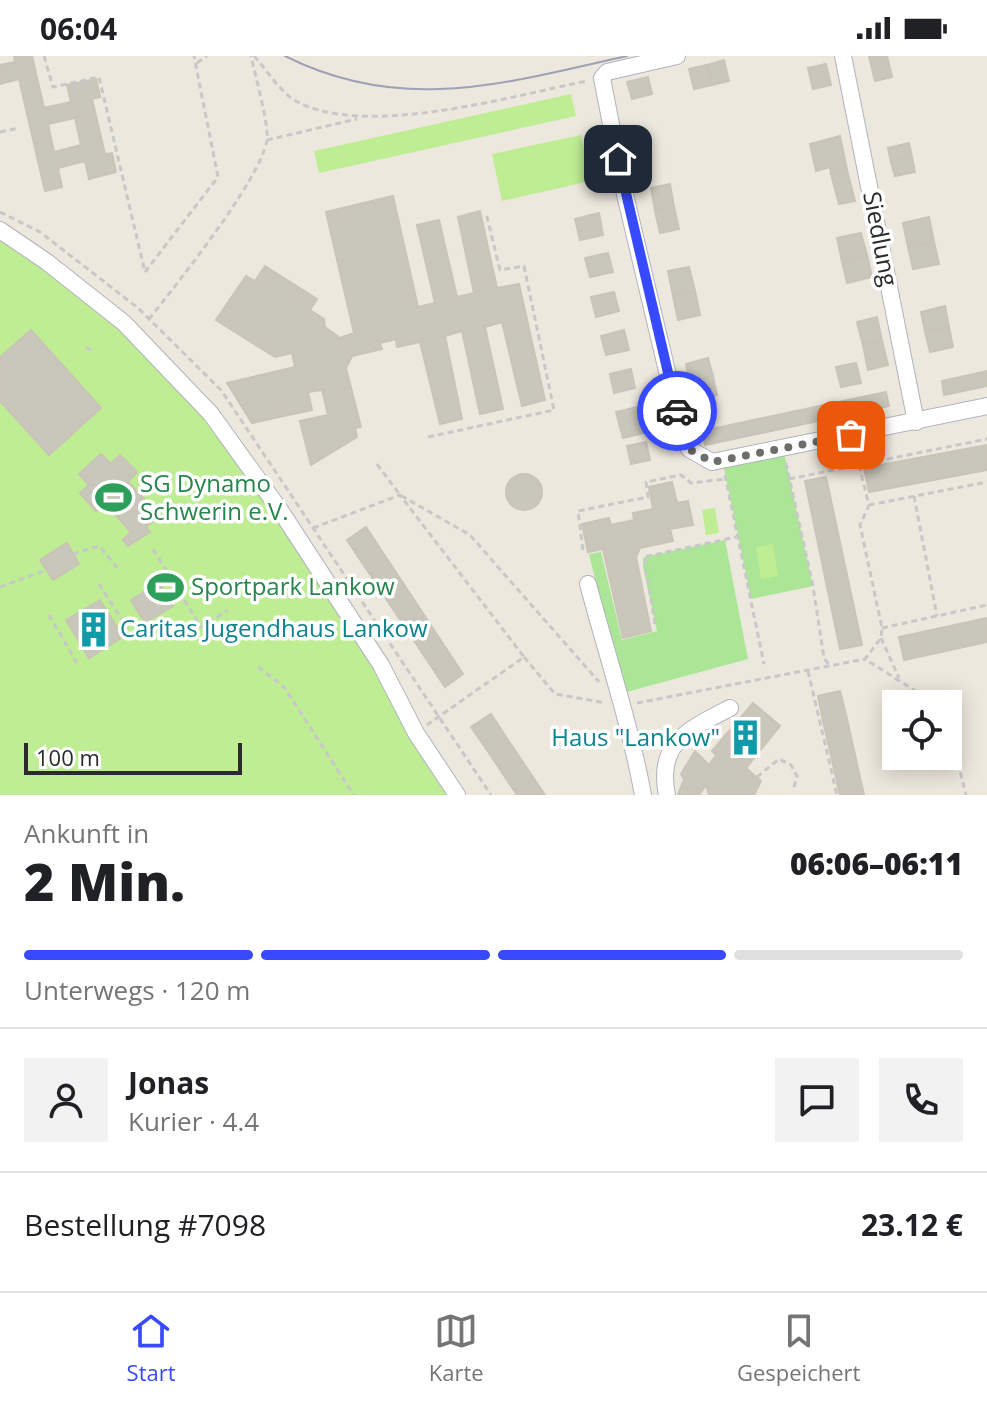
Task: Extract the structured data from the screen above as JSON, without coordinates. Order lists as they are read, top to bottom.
{
  "streets": {
    "street": ["Siedlung"]
  },
  "places": {
    "sports": ["SG Dynamo Schwerin e.V.", "Sportpark Lankow"],
    "building": ["Caritas Jugendhaus Lankow", "Haus \"Lankow\""]
  },
  "scale_bar": "100 m",
  "page": {
    "status": "06:04",
    "scale": "100 m",
    "heading": ["2 Min.", "Ankunft in", "06:06–06:11"],
    "panel": [
      "Jonas",
      "Kurier · 4.4",
      "Bestellung #7098",
      "23.12 €"
    ],
    "bar": "Unterwegs · 120 m",
    "tabs": ["Start", "Karte", "Gespeichert"]
  }
}
